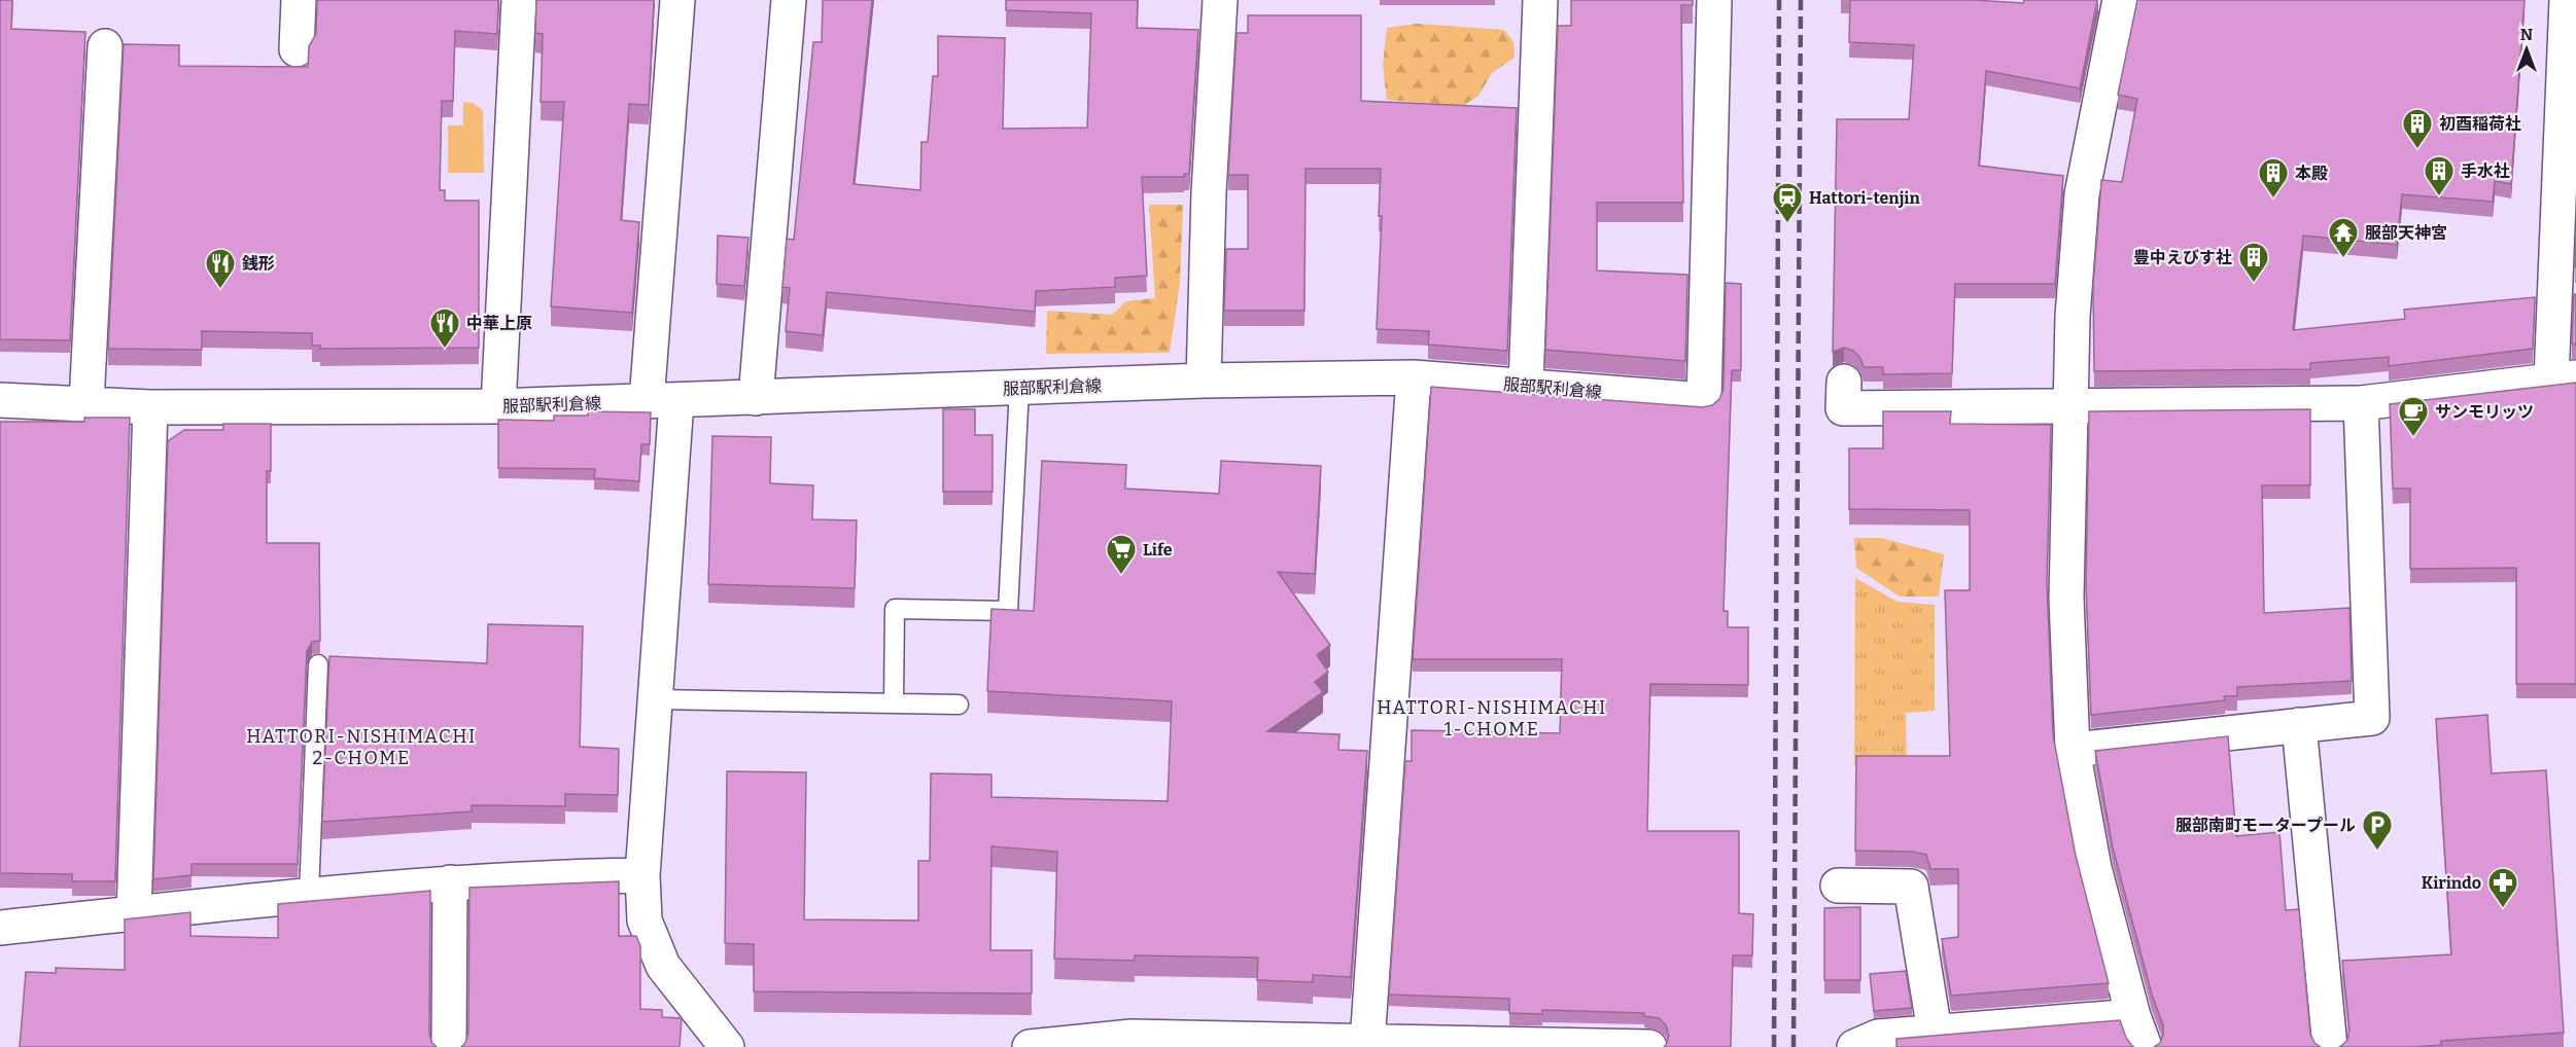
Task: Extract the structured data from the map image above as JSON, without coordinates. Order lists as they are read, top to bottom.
{
  "streets": {
    "street": ["服部駅利倉線"]
  },
  "districts": ["HATTORI-NISHIMACHI 1-CHOME", "HATTORI-NISHIMACHI 2-CHOME"],
  "places": {
    "building": [
      "初酉稲荷社",
      "手水社",
      "本殿",
      "豊中えびす社"
    ],
    "station": ["Hattori-tenjin"],
    "temple": ["服部天神宮"],
    "restaurant": ["銭形", "中華上原"],
    "cafe": ["サンモリッツ"],
    "supermarket": ["Life"],
    "parking": ["服部南町モータープール"],
    "pharmacy": ["Kirindo"]
  },
  "north": "top"
}
